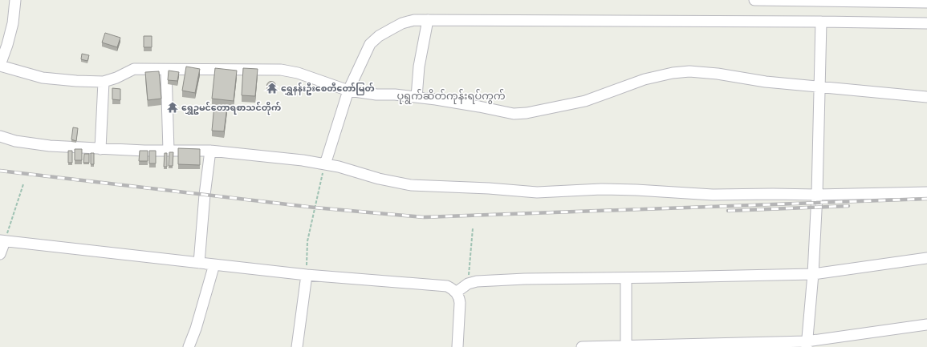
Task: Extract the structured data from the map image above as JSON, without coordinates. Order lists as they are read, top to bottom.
{
  "districts": ["ပုရွက်ဆိတ်ကုန်းရပ်ကွက်"],
  "places": {
    "temple": ["ရွှေနန်းဦးစေတီတော်မြတ်", "ရွှေဥမင်တောရစာသင်တိုက်"]
  }
}
